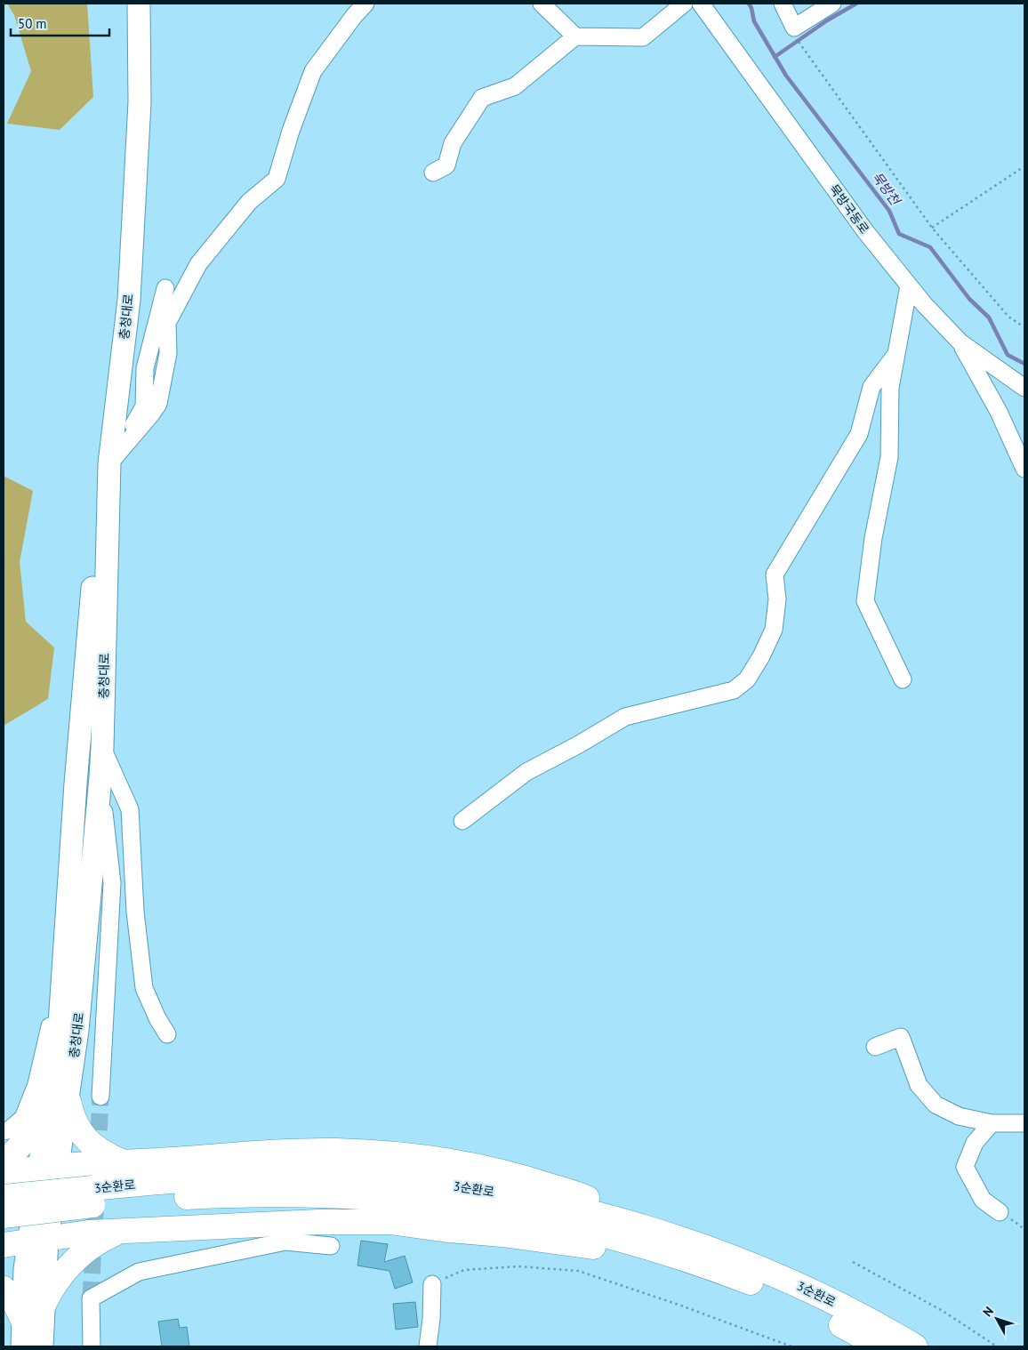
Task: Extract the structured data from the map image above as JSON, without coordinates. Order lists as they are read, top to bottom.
{
  "streets": {
    "highway": ["3순환로"],
    "main road": ["충청대로"],
    "street": ["묵방국동로"]
  },
  "water": ["묵방천"],
  "scale_bar": "50 m",
  "north": "top left"
}
